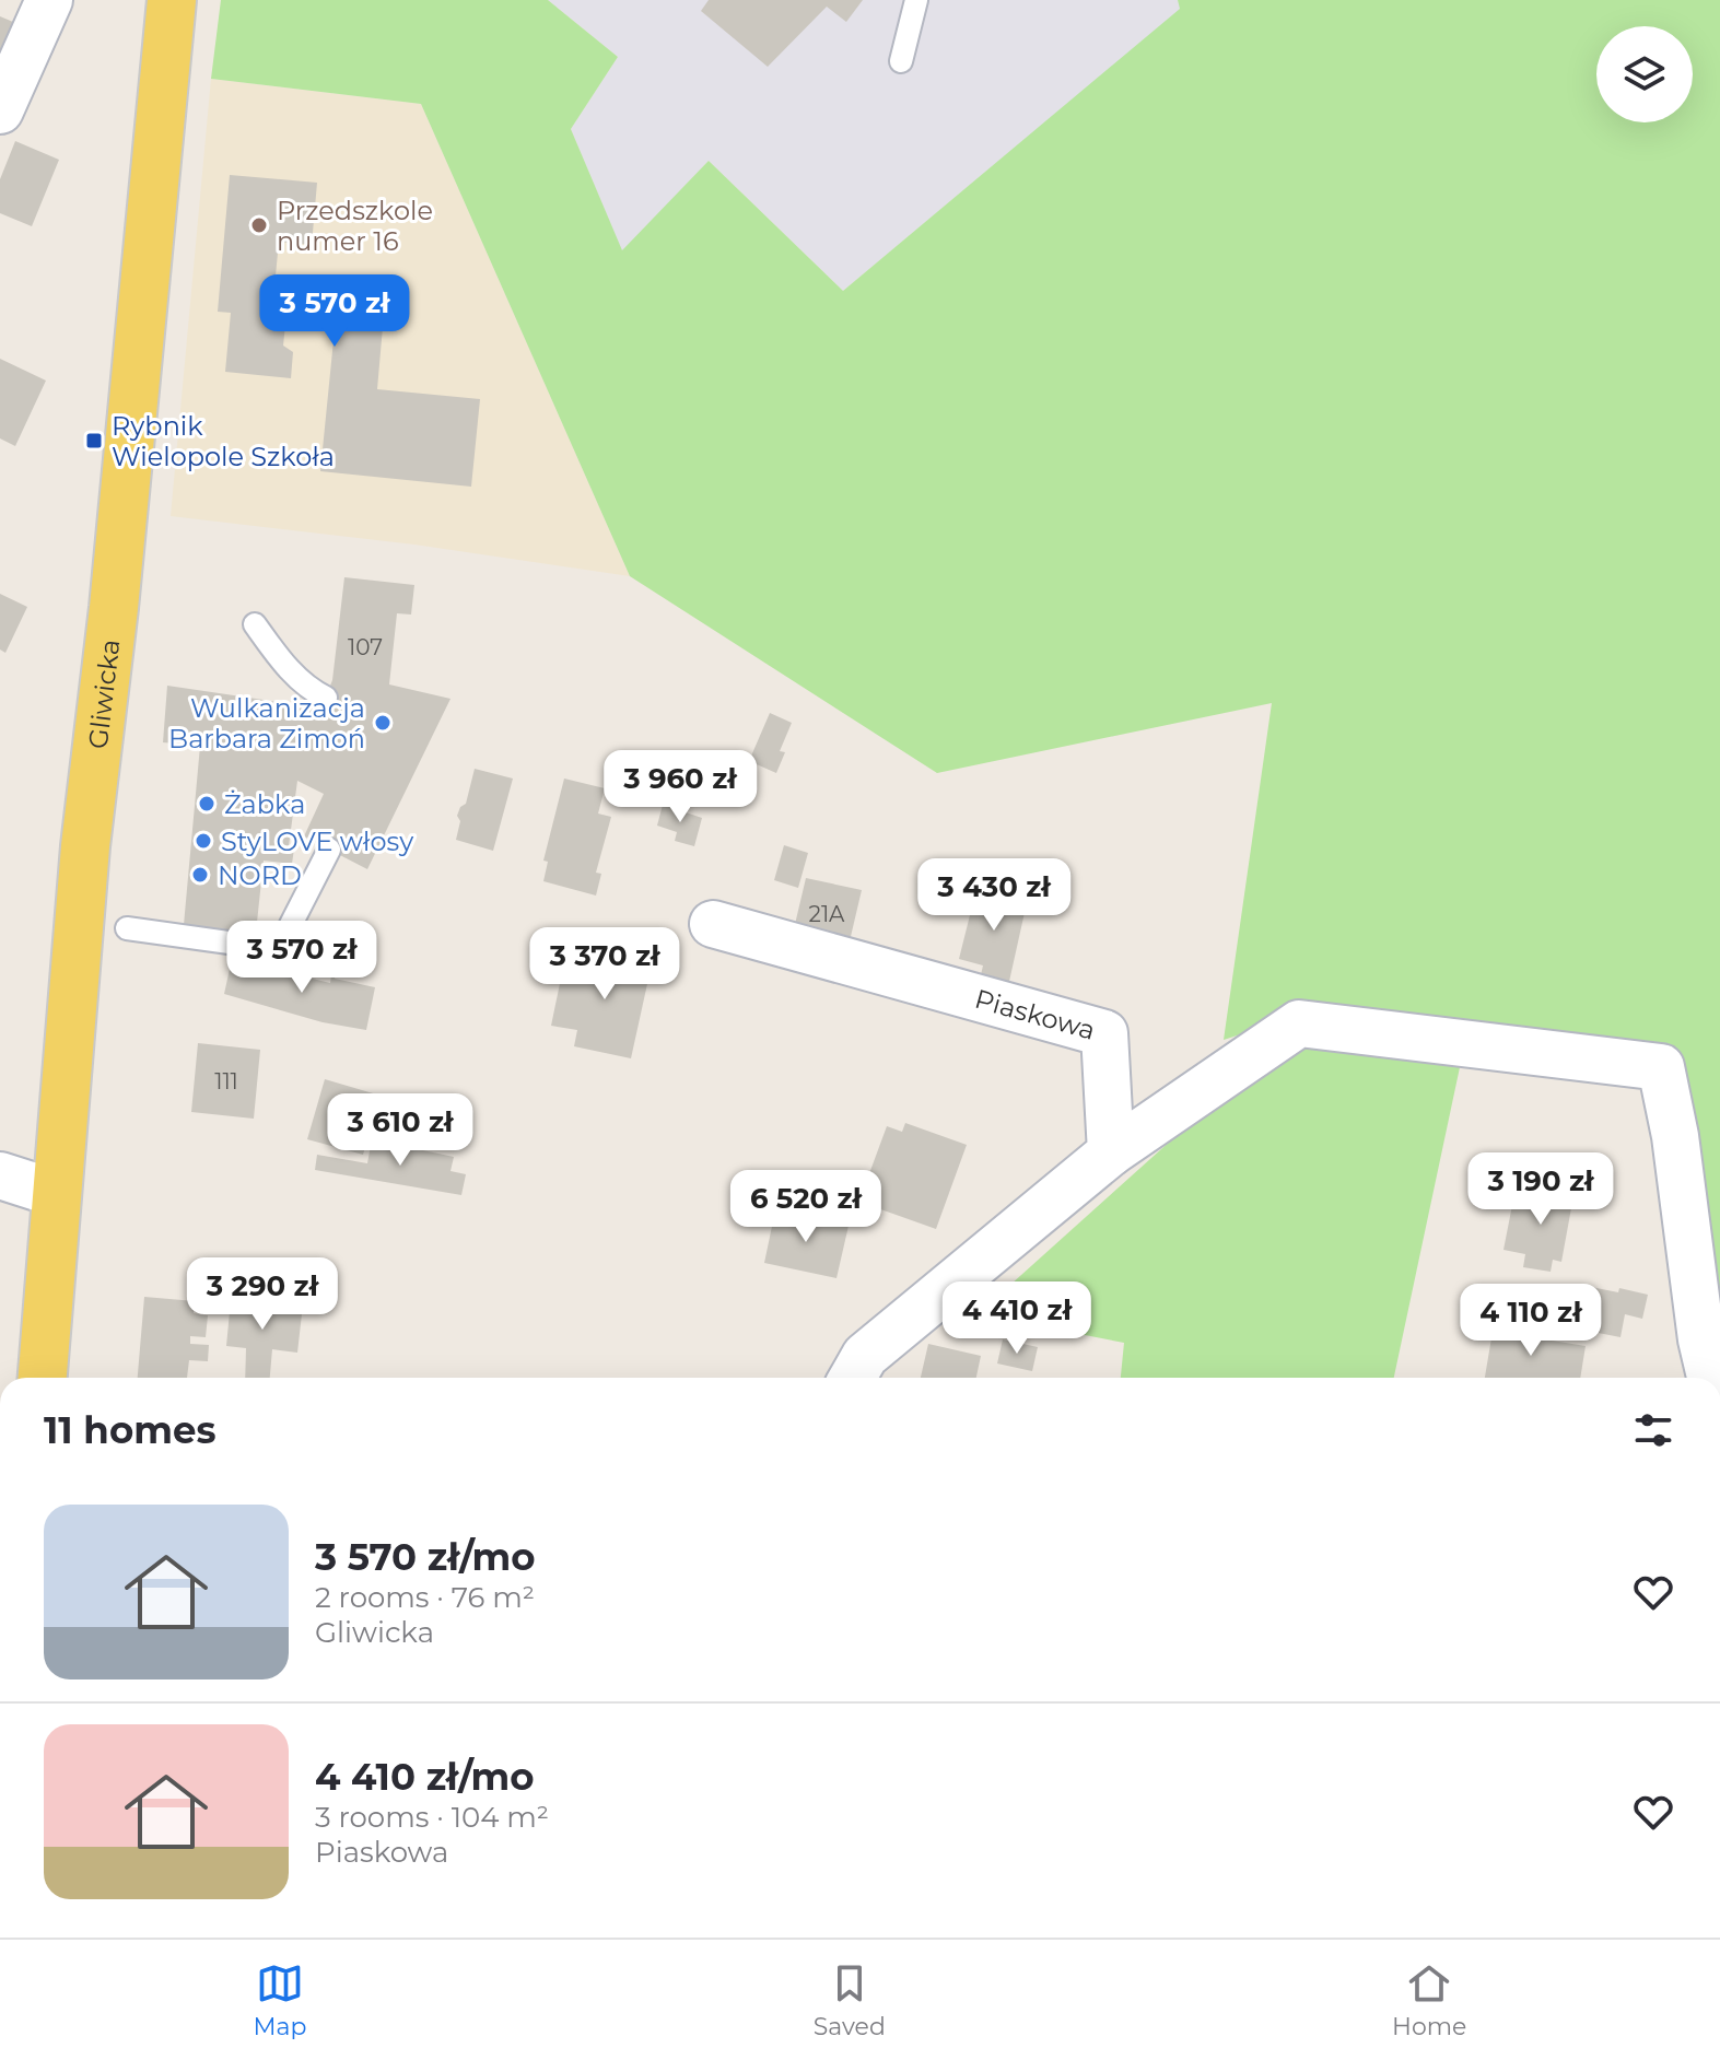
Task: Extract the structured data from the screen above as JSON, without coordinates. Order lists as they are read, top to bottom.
{
  "streets": {
    "main road": ["Gliwicka"],
    "street": ["Piaskowa"]
  },
  "places": {
    "other": [
      "Przedszkole numer 16",
      "Wulkanizacja Barbara Zimoń",
      "Żabka",
      "StyLOVE włosy",
      "NORD"
    ],
    "transit": ["Rybnik Wielopole Szkoła"]
  },
  "house_numbers": ["107", "21A", "111"],
  "page": {
    "price": [
      "3 570 zł",
      "3 960 zł",
      "3 430 zł",
      "3 570 zł",
      "3 370 zł",
      "3 610 zł",
      "3 190 zł",
      "6 520 zł",
      "3 290 zł",
      "4 410 zł",
      "4 110 zł"
    ],
    "heading": "11 homes",
    "list": [
      {
        "name": "3 570 zł/mo",
        "note": "2 rooms · 76 m² · Gliwicka"
      },
      {
        "name": "4 410 zł/mo",
        "note": "3 rooms · 104 m² · Piaskowa"
      }
    ],
    "tabs": ["Map", "Saved", "Home"]
  }
}
